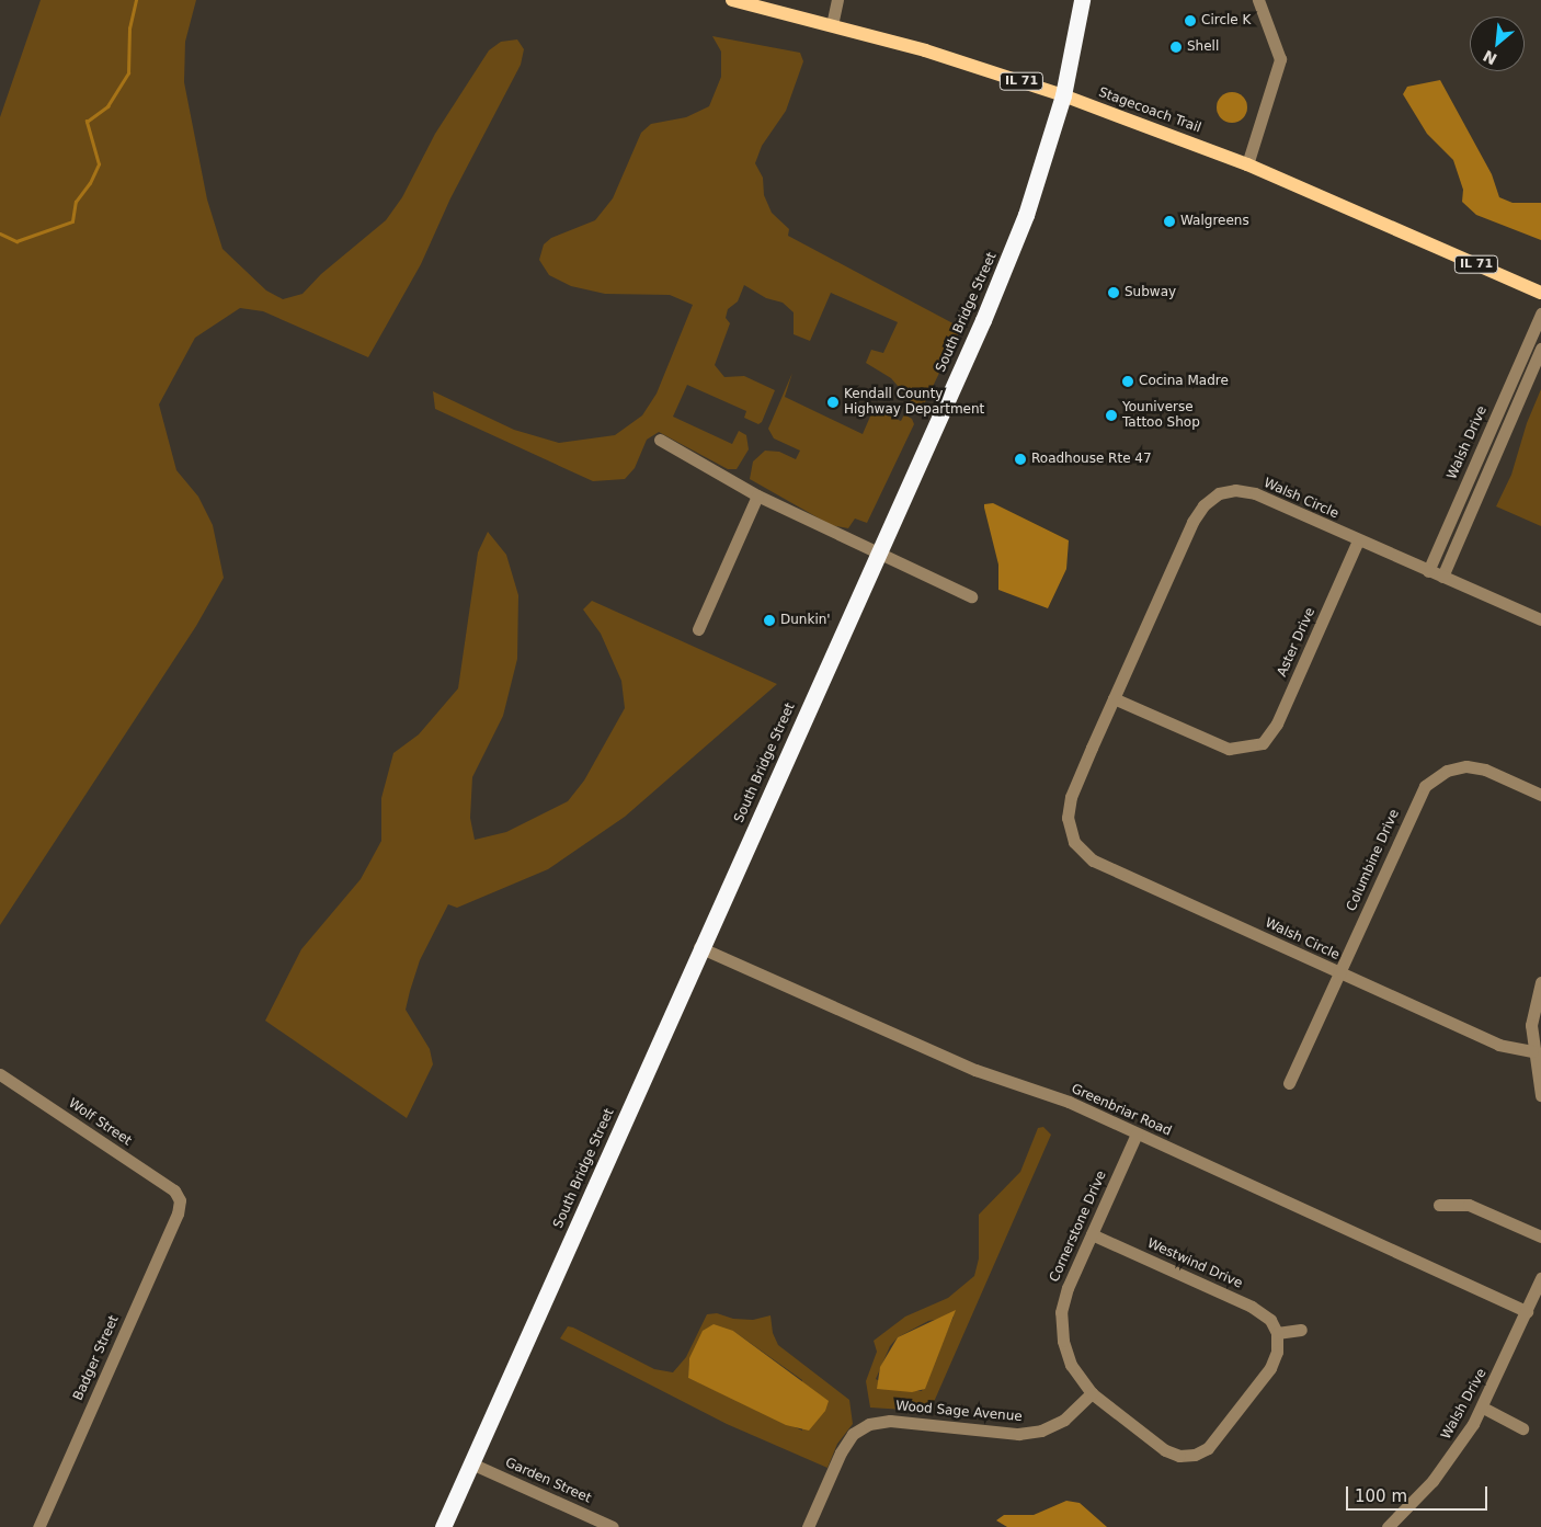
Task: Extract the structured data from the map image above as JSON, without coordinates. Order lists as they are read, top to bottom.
{
  "streets": {
    "highway": ["South Bridge Street"],
    "main road": ["IL 71", "Stagecoach Trail"],
    "street": [
      "Walsh Drive",
      "Walsh Circle",
      "Aster Drive",
      "Columbine Drive",
      "Greenbriar Road",
      "Wolf Street",
      "Cornerstone Drive",
      "Westwind Drive",
      "Badger Street",
      "Wood Sage Avenue",
      "Garden Street"
    ]
  },
  "crossings": [
    ["Stagecoach Trail", "South Bridge Street"],
    ["South Bridge Street", "Greenbriar Road"],
    ["South Bridge Street", "Garden Street"],
    ["Walsh Drive", "Walsh Circle"],
    ["Walsh Drive", "Greenbriar Road"],
    ["Walsh Circle", "Aster Drive"],
    ["Walsh Circle", "Columbine Drive"],
    ["Greenbriar Road", "Cornerstone Drive"],
    ["Wolf Street", "Badger Street"],
    ["Cornerstone Drive", "Westwind Drive"],
    ["Cornerstone Drive", "Wood Sage Avenue"]
  ],
  "places": [
    "Circle K",
    "Shell",
    "Walgreens",
    "Subway",
    "Cocina Madre",
    "Kendall County Highway Department",
    "Youniverse Tattoo Shop",
    "Roadhouse Rte 47",
    "Dunkin'"
  ],
  "scale_bar": "100 m",
  "north": "bottom left"
}
